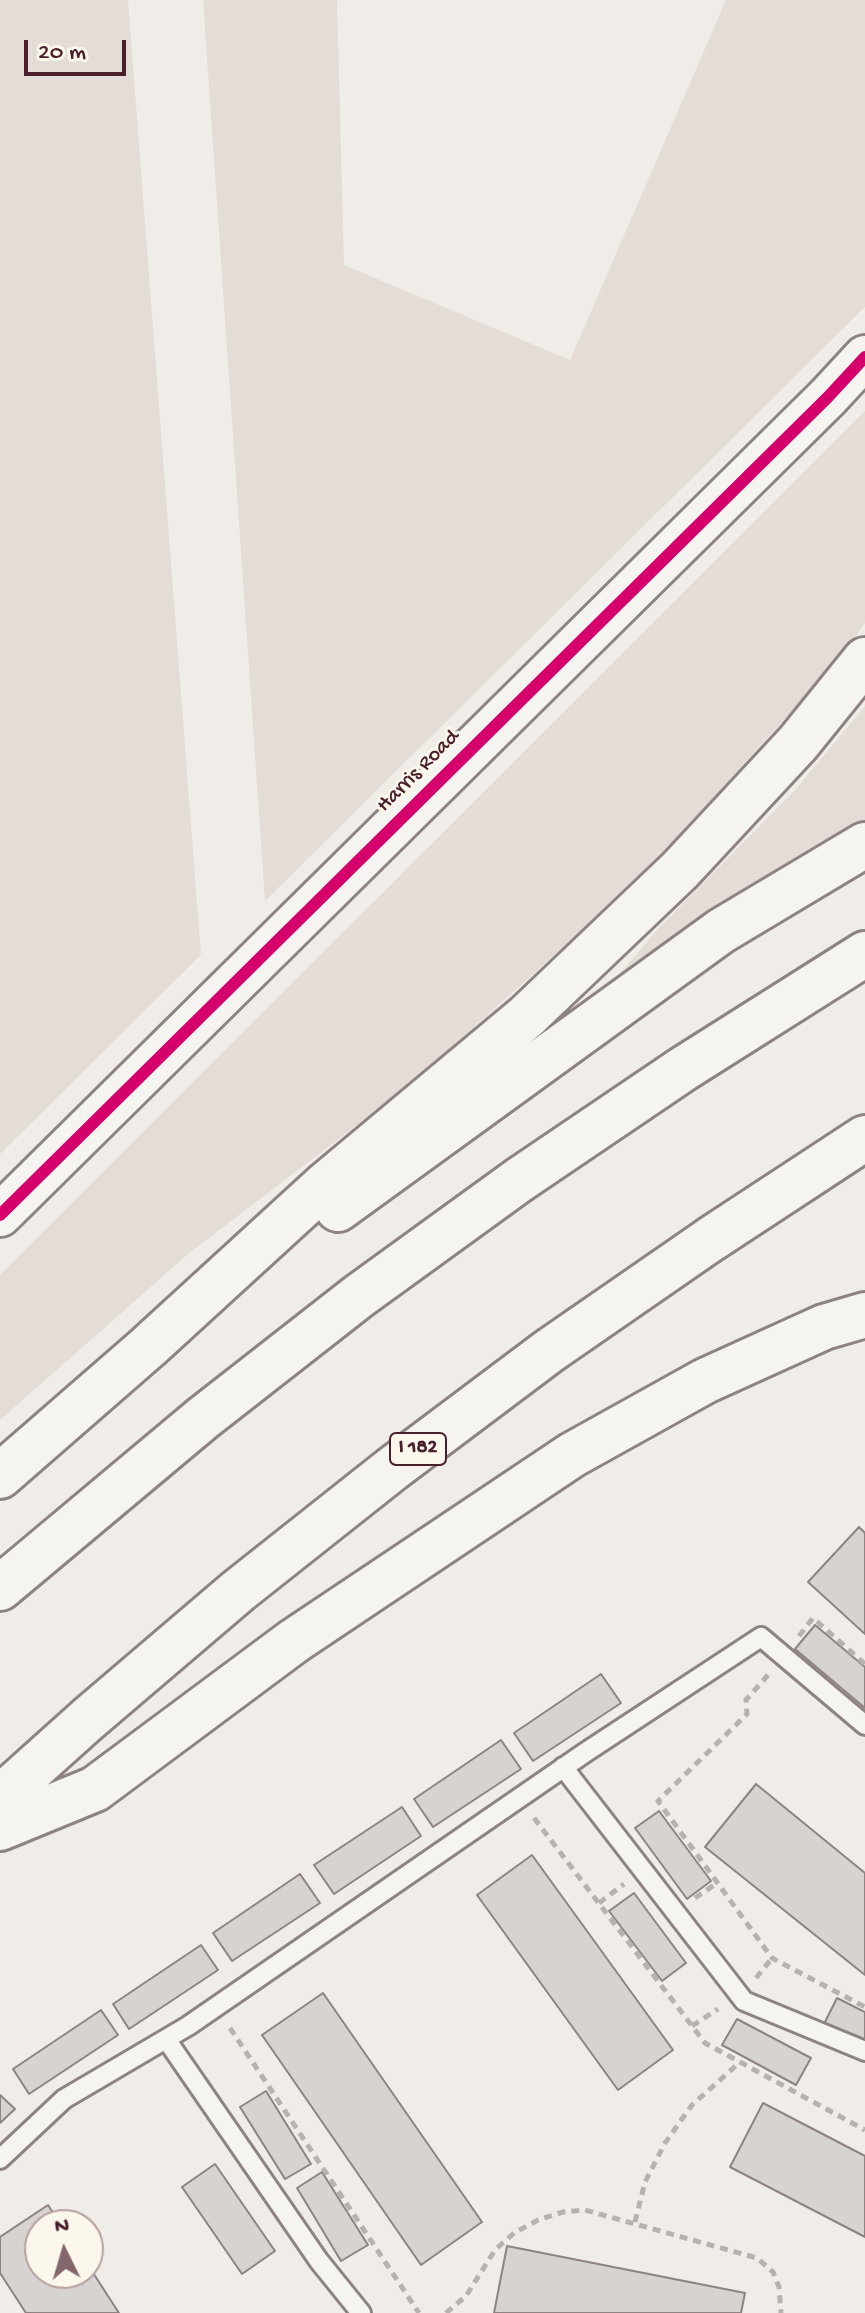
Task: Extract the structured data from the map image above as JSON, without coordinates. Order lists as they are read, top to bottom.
{
  "streets": {
    "highway": ["I 182"],
    "street": ["Harris Road"]
  },
  "scale_bar": "20 m",
  "north": "top"
}
